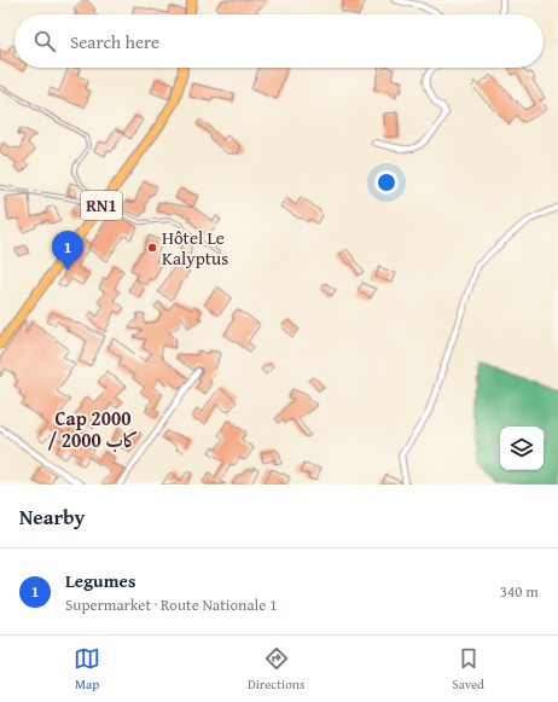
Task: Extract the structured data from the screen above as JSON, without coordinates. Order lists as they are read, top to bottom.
{
  "streets": {
    "main road": ["RN1"]
  },
  "districts": ["Cap 2000 / كاب 2000"],
  "places": ["Hôtel Le Kalyptus"],
  "page": {
    "search": "Search here",
    "pins": "1",
    "heading": "Nearby",
    "list": [
      {
        "mark": "1",
        "name": "Legumes",
        "note": "Supermarket · Route Nationale 1",
        "value": "340 m"
      }
    ],
    "nav": ["Map", "Directions", "Saved"]
  }
}
